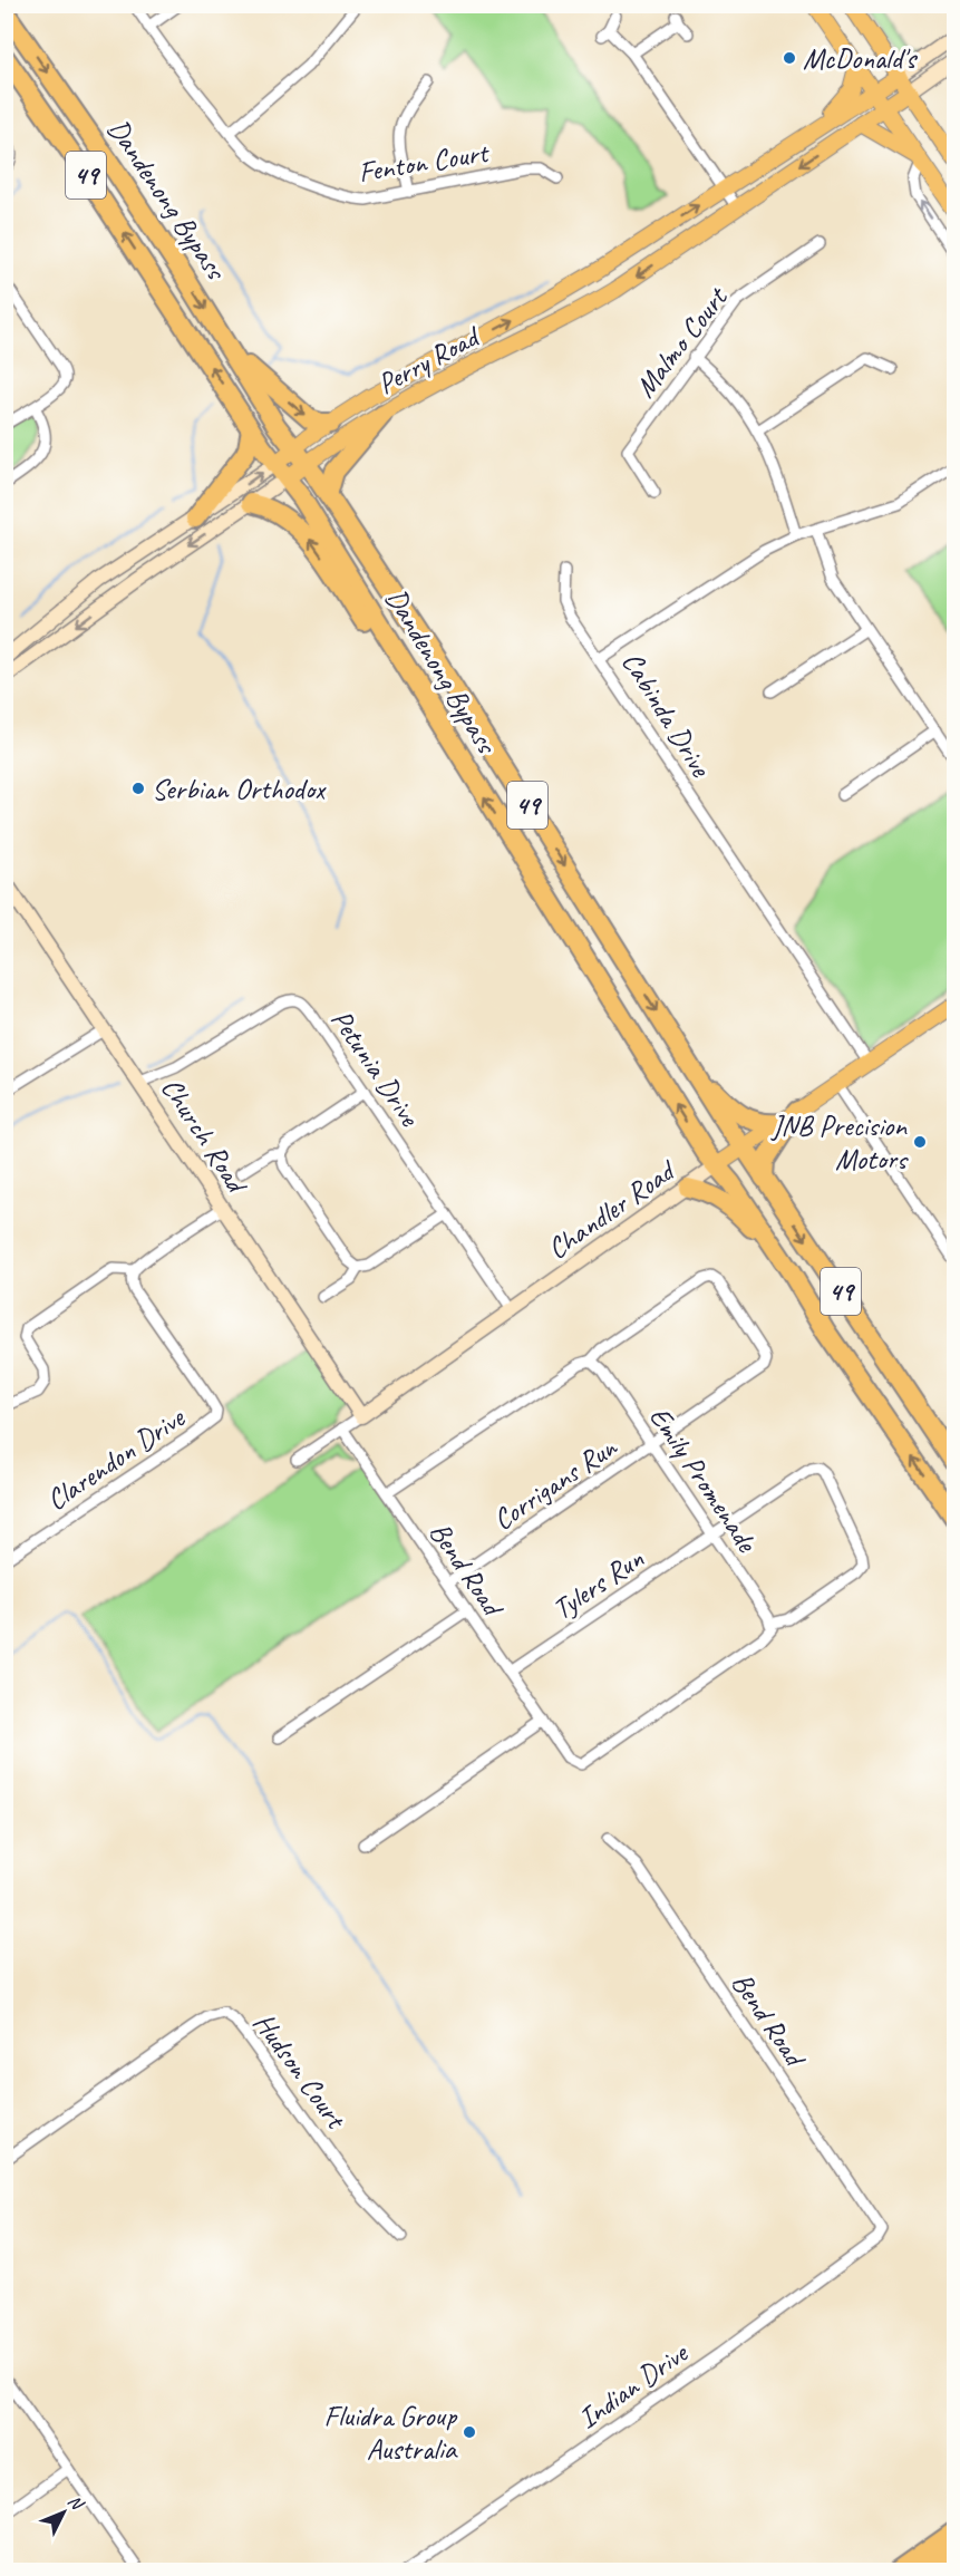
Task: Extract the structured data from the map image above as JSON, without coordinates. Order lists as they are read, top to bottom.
{
  "streets": {
    "highway": ["49", "Dandenong Bypass"],
    "main road": ["Perry Road", "Church Road", "Chandler Road"],
    "street": [
      "Fenton Court",
      "Malmo Court",
      "Cabinda Drive",
      "Petunia Drive",
      "Clarendon Drive",
      "Emily Promenade",
      "Corrigans Run",
      "Bend Road",
      "Tylers Run",
      "Hudson Court",
      "Indian Drive"
    ]
  },
  "crossings": [
    ["Dandenong Bypass", "Perry Road"],
    ["Dandenong Bypass", "Chandler Road"],
    ["Cabinda Drive", "Chandler Road"],
    ["Petunia Drive", "Church Road"],
    ["Petunia Drive", "Chandler Road"],
    ["Church Road", "Chandler Road"],
    ["Chandler Road", "Bend Road"],
    ["Emily Promenade", "Corrigans Run"],
    ["Emily Promenade", "Bend Road"],
    ["Emily Promenade", "Tylers Run"],
    ["Corrigans Run", "Bend Road"],
    ["Bend Road", "Tylers Run"],
    ["Bend Road", "Indian Drive"]
  ],
  "places": [
    "McDonald's",
    "Serbian Orthodox",
    "JNB Precision Motors",
    "Fluidra Group Australia"
  ],
  "north": "top right"
}
